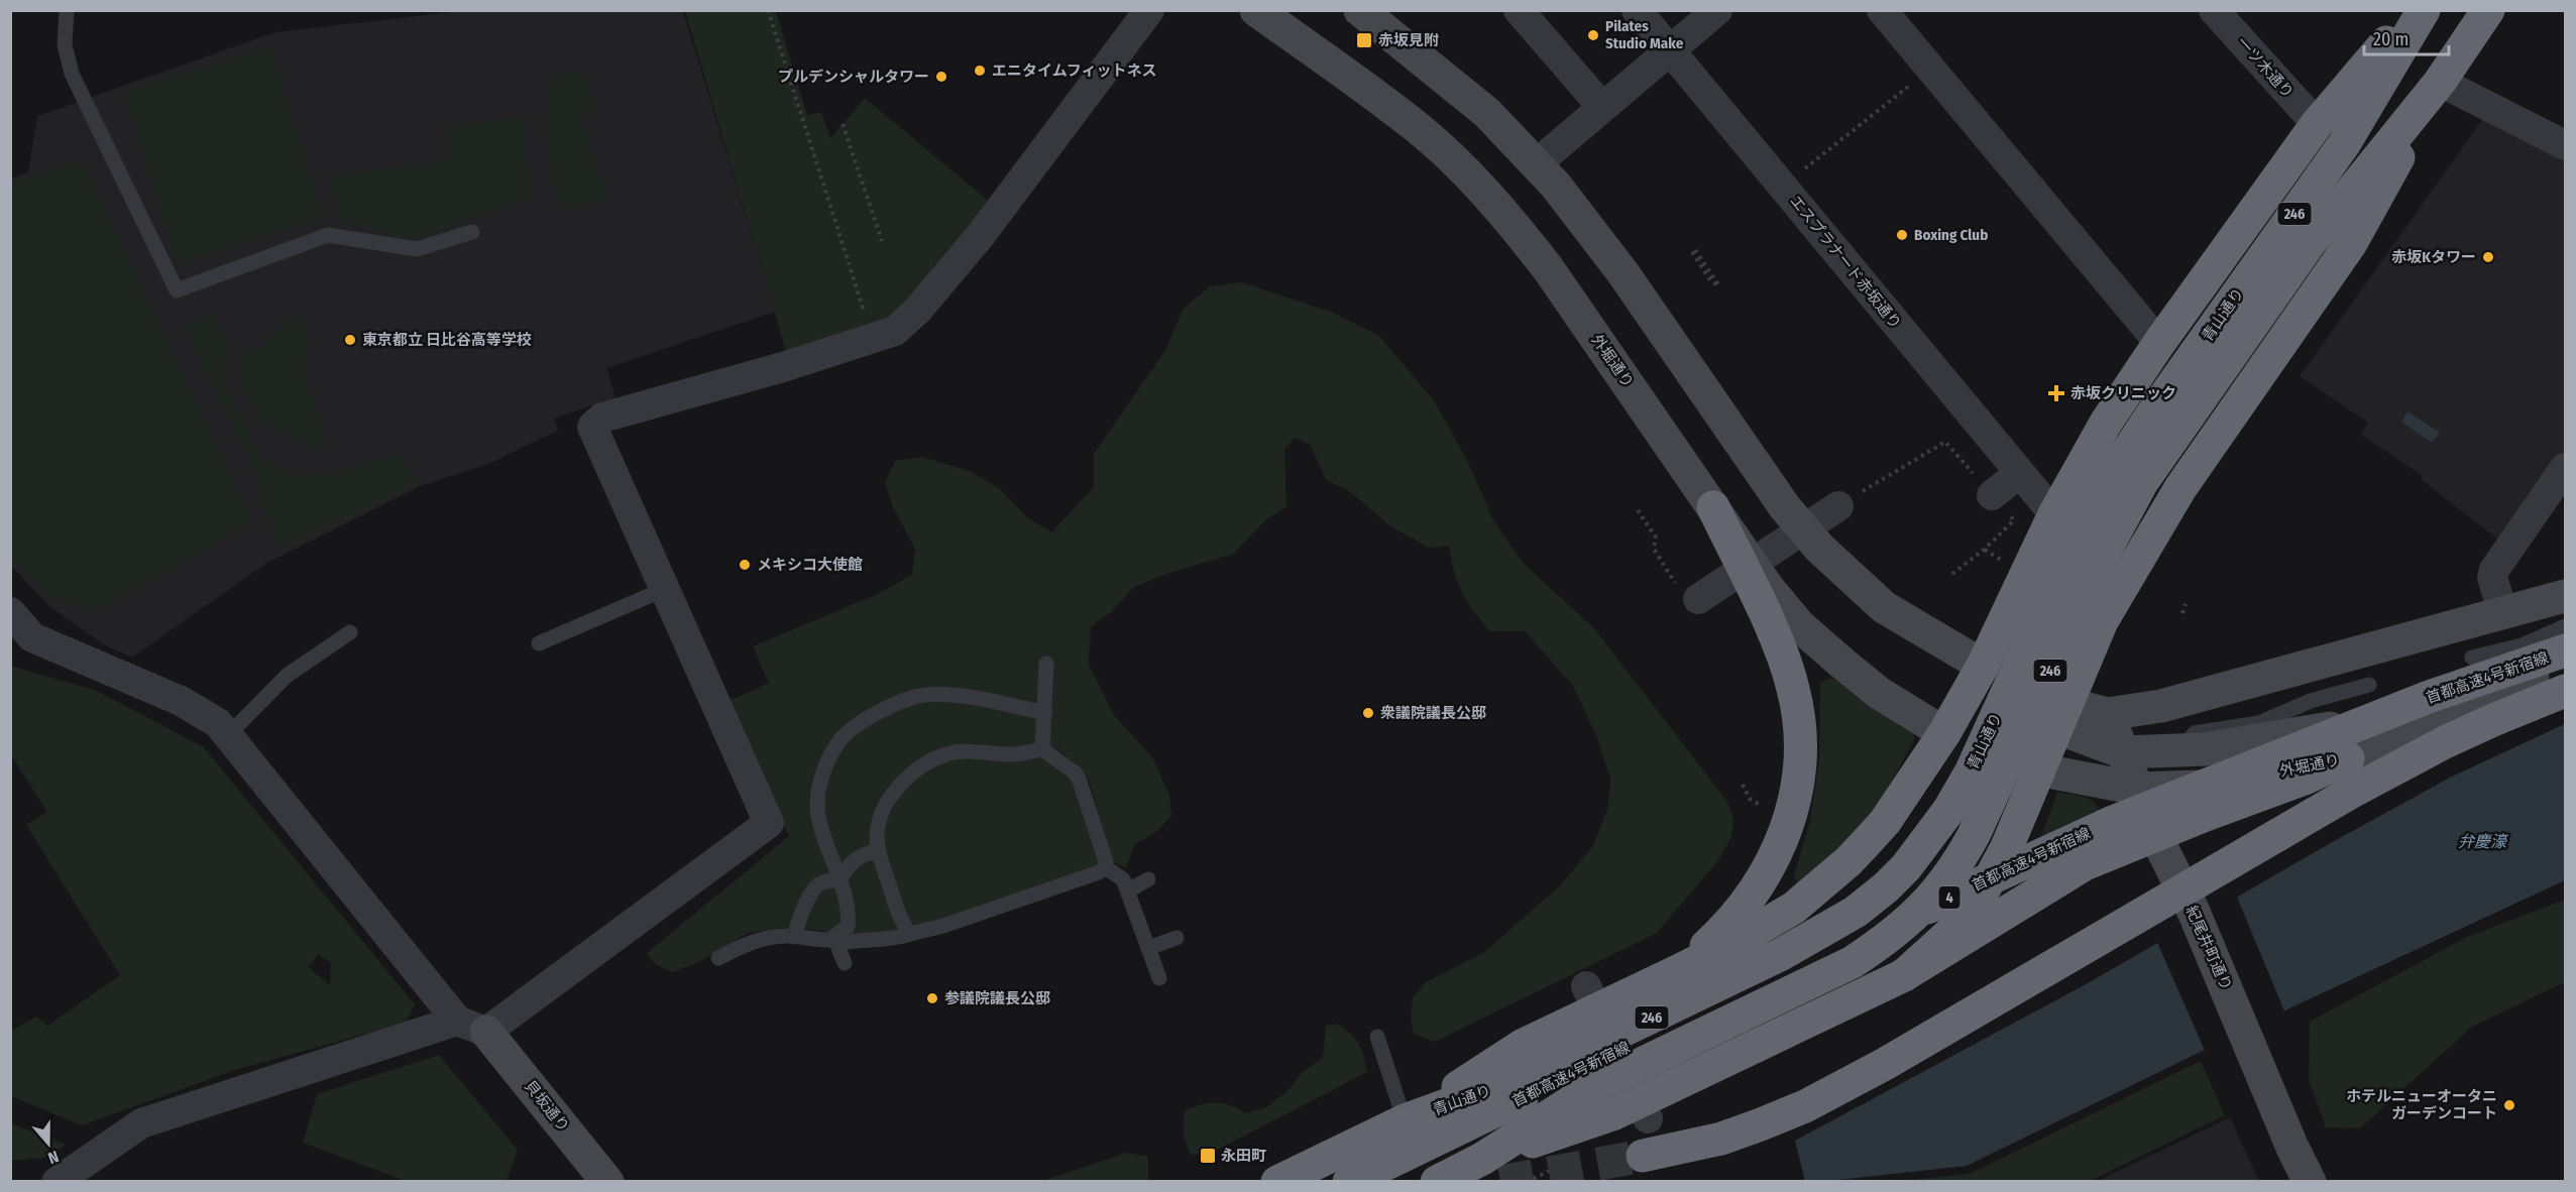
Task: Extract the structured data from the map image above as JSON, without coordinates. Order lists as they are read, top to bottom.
{
  "streets": {
    "highway": [
      "246",
      "青山通り",
      "首都高速4号新宿線",
      "4"
    ],
    "main road": ["外堀通り", "紀尾井町通り", "貝坂通り"],
    "street": ["一ツ木通り", "エスプラナード赤坂通り"]
  },
  "crossings": [
    ["外堀通り", "紀尾井町通り"]
  ],
  "water": ["弁慶濠"],
  "places": {
    "other": [
      "Pilates Studio Make",
      "エニタイムフィットネス",
      "プルデンシャルタワー",
      "Boxing Club",
      "赤坂Kタワー",
      "東京都立 日比谷高等学校",
      "メキシコ大使館",
      "衆議院議長公邸",
      "参議院議長公邸",
      "ホテルニューオータニ ガーデンコート"
    ],
    "transit": ["赤坂見附", "永田町"],
    "health": ["赤坂クリニック"]
  },
  "scale_bar": "20 m",
  "north": "bottom"
}
